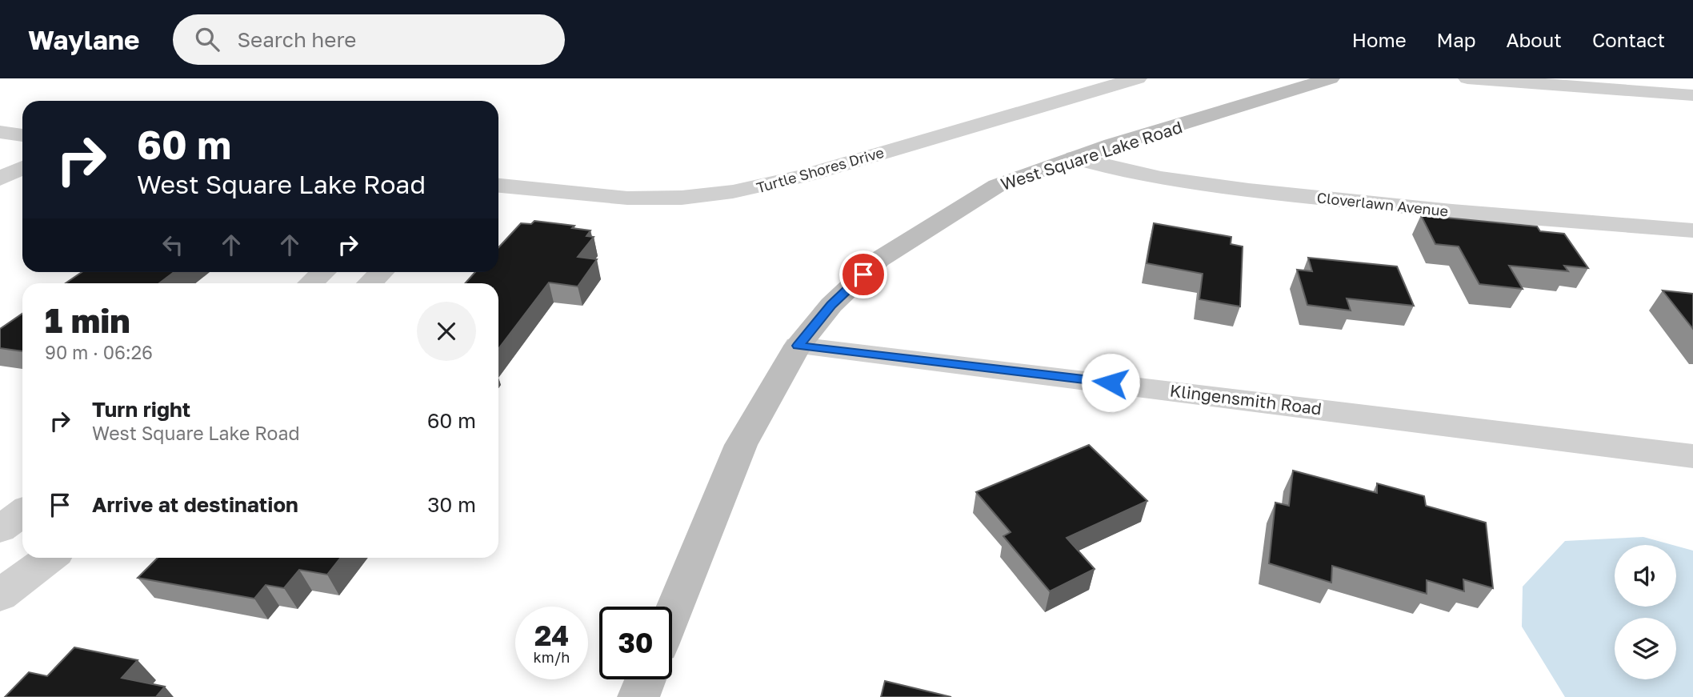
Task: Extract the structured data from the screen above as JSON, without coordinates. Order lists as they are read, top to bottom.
{
  "streets": {
    "street": [
      "West Square Lake Road",
      "Turtle Shores Drive",
      "Cloverlawn Avenue",
      "Klingensmith Road"
    ]
  },
  "crossings": [
    ["West Square Lake Road", "Cloverlawn Avenue"],
    ["West Square Lake Road", "Klingensmith Road"]
  ],
  "page": {
    "header": "Waylane",
    "search": "Search here",
    "nav": [
      "Home",
      "Map",
      "About",
      "Contact"
    ],
    "turn": ["60 m", "West Square Lake Road"],
    "heading": ["1 min", "90 m · 06:26"],
    "list": [
      {
        "name": "Turn right",
        "note": "West Square Lake Road",
        "value": "60 m"
      },
      {
        "name": "Arrive at destination",
        "value": "30 m"
      }
    ],
    "speed": "24 km/h",
    "limit": "30"
  }
}
